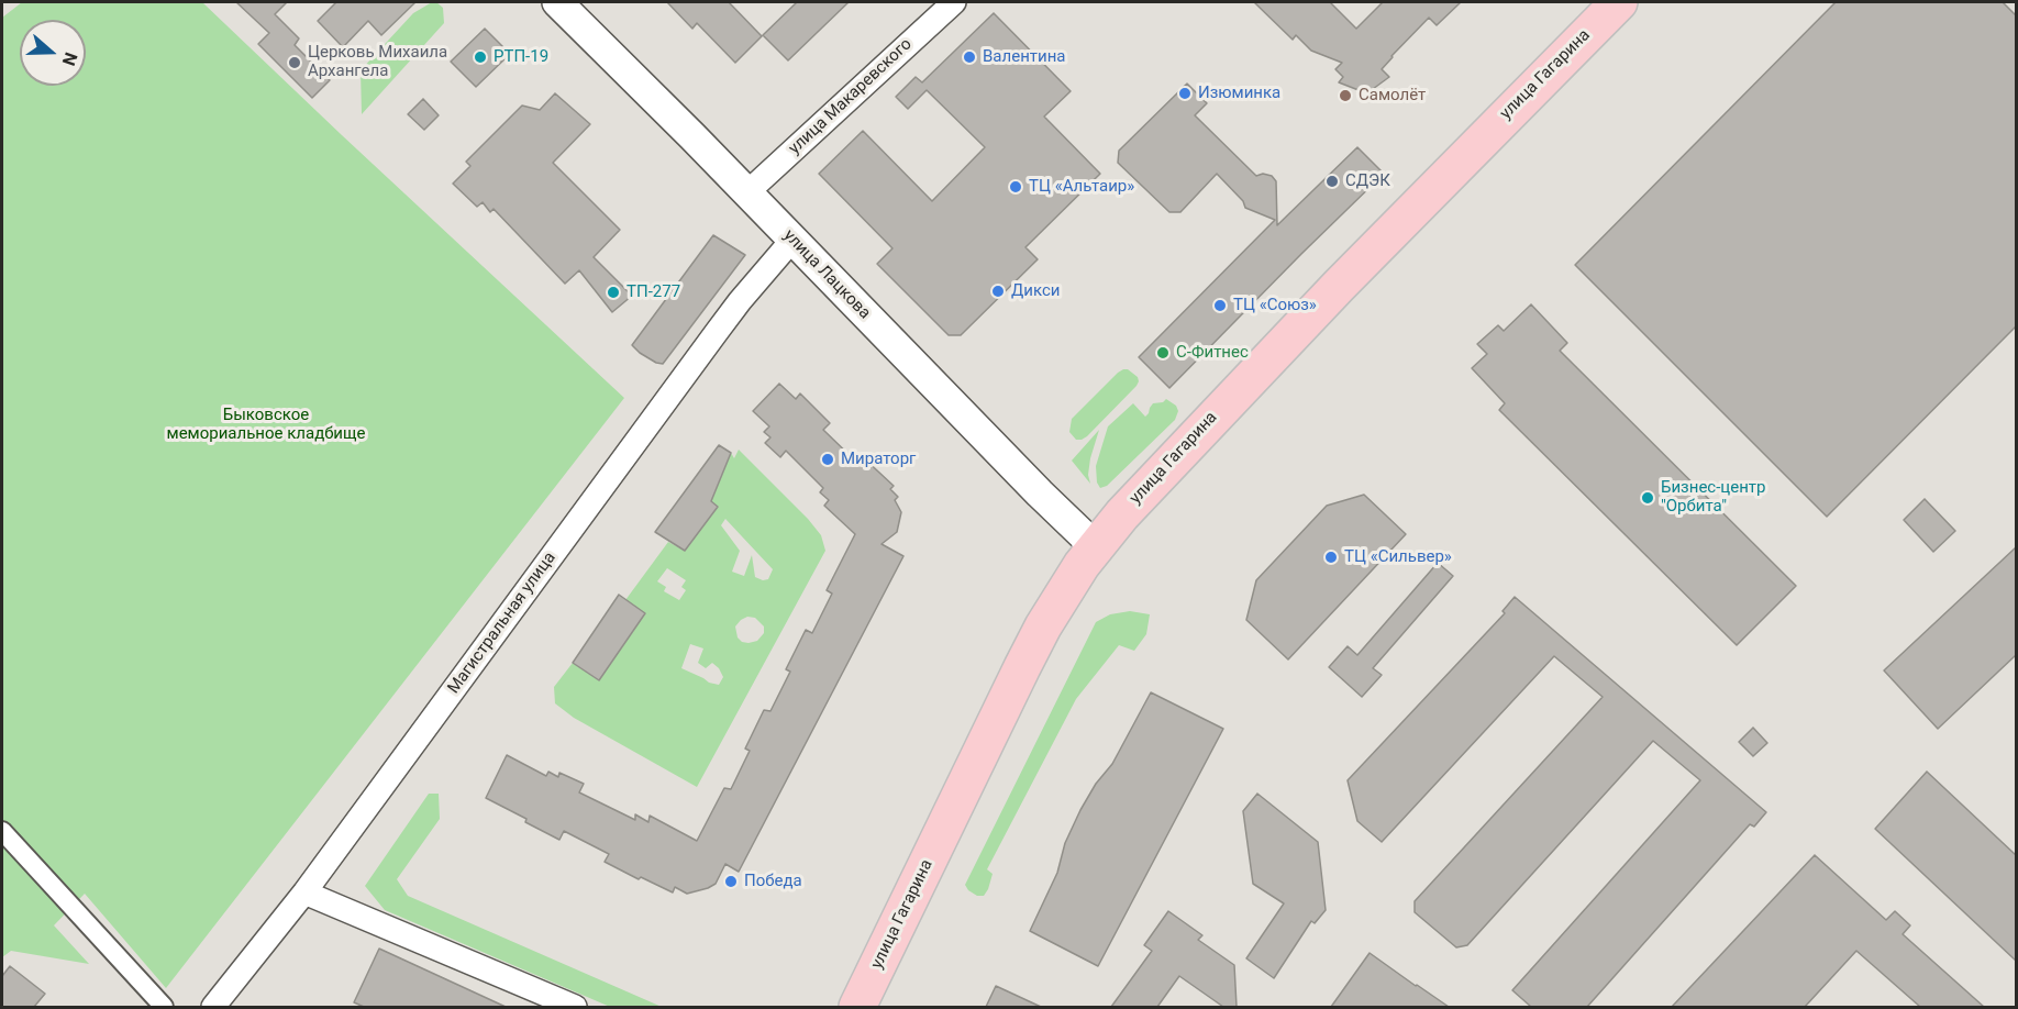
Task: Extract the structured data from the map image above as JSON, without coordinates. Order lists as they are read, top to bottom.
{
  "streets": {
    "main road": ["улица Гагарина"],
    "street": ["улица Макаревского", "улица Лацкова", "Магистральная улица"]
  },
  "crossings": [
    ["улица Гагарина", "улица Лацкова"],
    ["улица Макаревского", "улица Лацкова"],
    ["улица Лацкова", "Магистральная улица"]
  ],
  "parks": ["Быковское мемориальное кладбище"],
  "places": [
    "РТП-19",
    "Валентина",
    "Церковь Михаила Архангела",
    "Изюминка",
    "Самолёт",
    "СДЭК",
    "ТЦ «Альтаир»",
    "Дикси",
    "ТП-277",
    "ТЦ «Союз»",
    "С-Фитнес",
    "Мираторг",
    "Бизнес-центр \"Орбита\"",
    "ТЦ «Сильвер»",
    "Победа"
  ],
  "north": "right"
}
